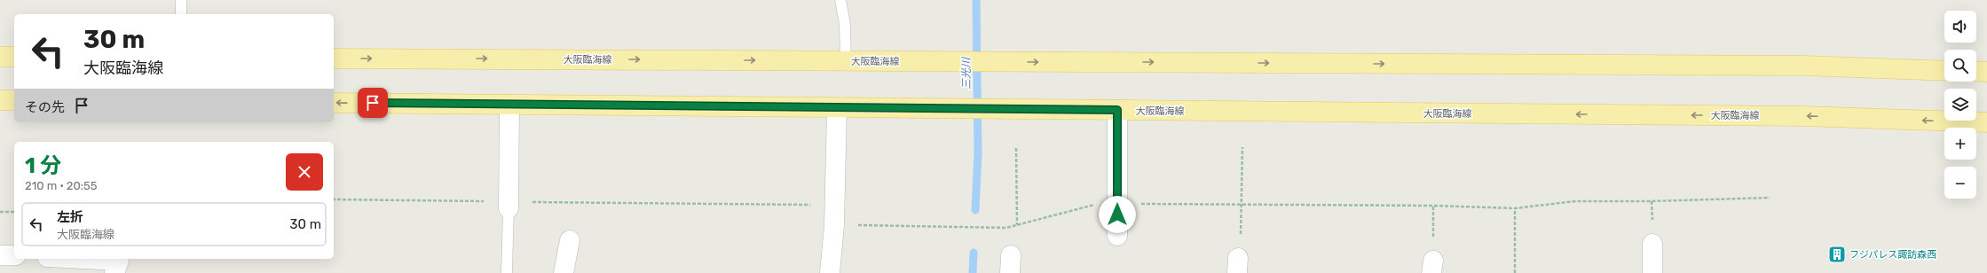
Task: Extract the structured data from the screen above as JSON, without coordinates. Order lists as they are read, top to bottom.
{
  "streets": {
    "main road": ["大阪臨海線"]
  },
  "water": ["三光川"],
  "places": {
    "building": ["フジパレス諏訪森西"]
  },
  "page": {
    "map_buttons": ["+", "−"],
    "turn": ["30 m", "大阪臨海線"],
    "then": "その先",
    "heading": ["1 分", "210 m · 20:55"],
    "list": [
      {
        "name": "左折",
        "note": "大阪臨海線",
        "value": "30 m"
      }
    ]
  }
}
